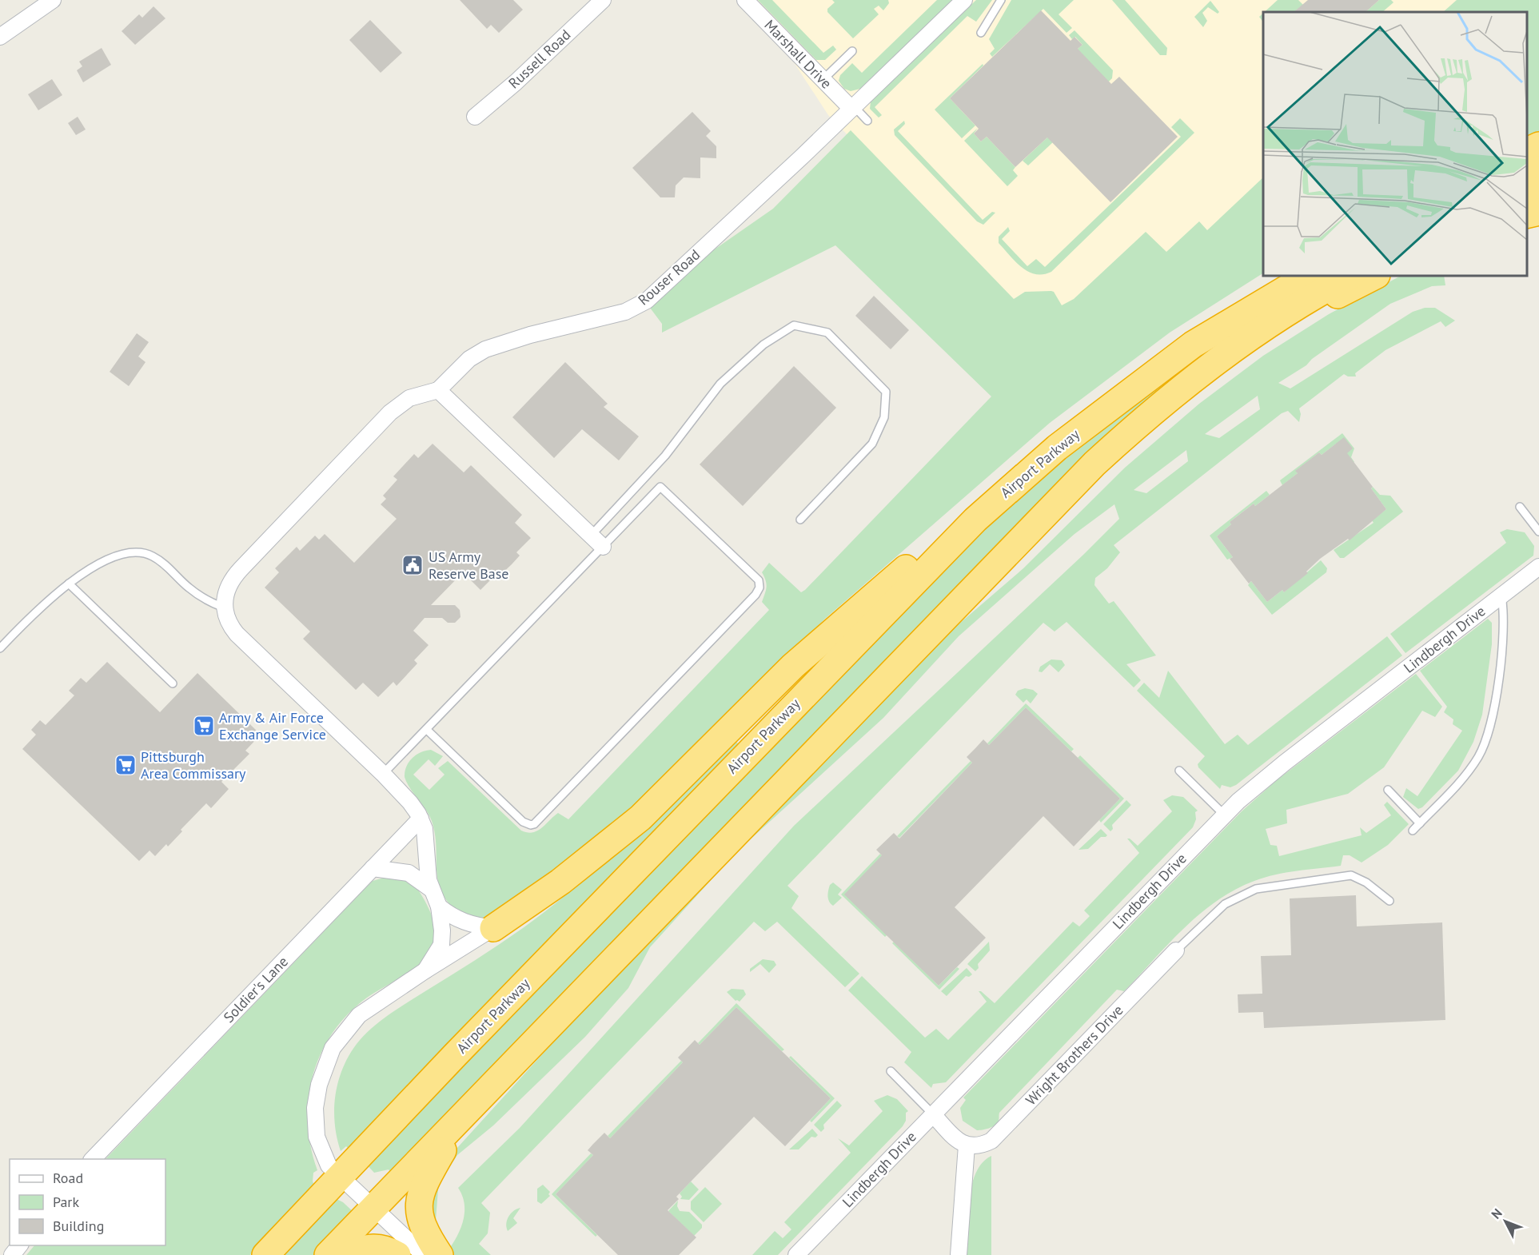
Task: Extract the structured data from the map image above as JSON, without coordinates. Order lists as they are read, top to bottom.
{
  "streets": {
    "highway": ["Airport Parkway"],
    "street": [
      "Marshall Drive",
      "Russell Road",
      "Rouser Road",
      "Lindbergh Drive",
      "Soldier's Lane",
      "Wright Brothers Drive"
    ]
  },
  "crossings": [
    ["Marshall Drive", "Rouser Road"]
  ],
  "places": {
    "public building": ["US Army Reserve Base"],
    "supermarket": ["Army & Air Force Exchange Service", "Pittsburgh Area Commissary"]
  },
  "legend": ["Road", "Park", "Building"],
  "north": "top left"
}
